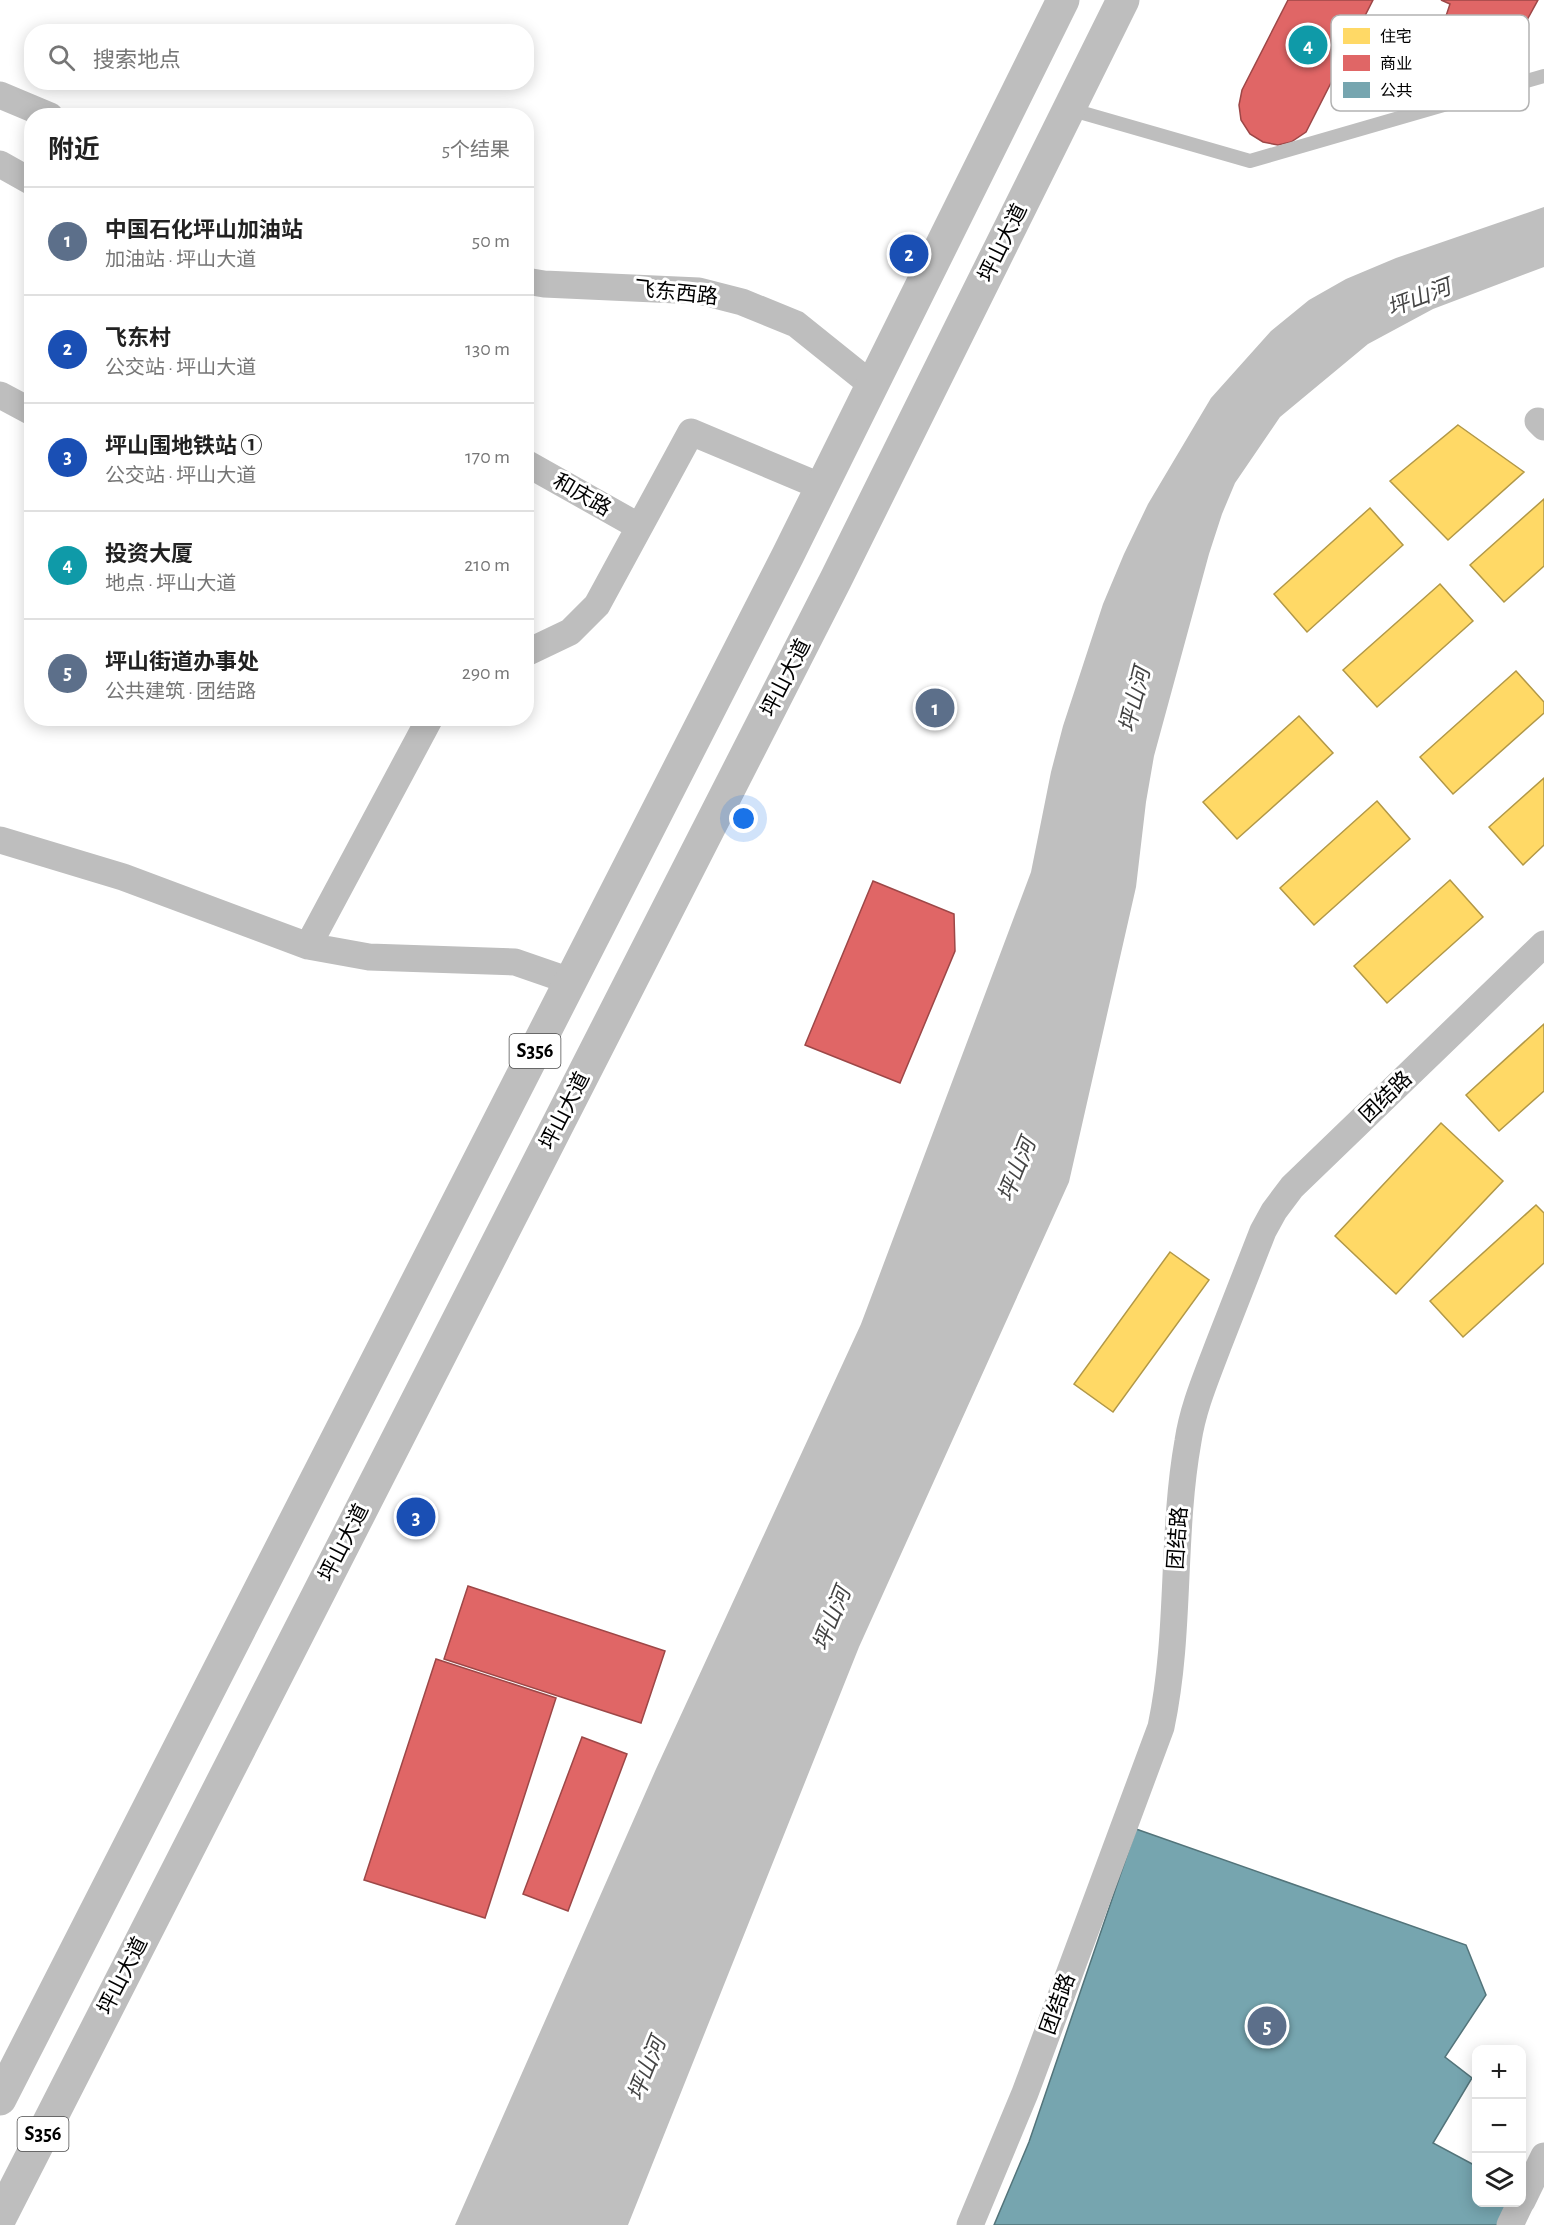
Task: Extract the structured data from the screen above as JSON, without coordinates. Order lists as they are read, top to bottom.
{
  "streets": {
    "highway": ["坪山大道", "S356"],
    "street": ["飞东西路", "和庆路", "团结路"]
  },
  "crossings": [
    ["飞东西路", "S356"]
  ],
  "water": ["坪山河"],
  "legend": ["住宅", "商业", "公共"],
  "page": {
    "pins": [
      "4",
      "2",
      "1",
      "3",
      "5"
    ],
    "search": "搜索地点",
    "heading": ["附近", "5个结果"],
    "list": [
      {
        "mark": "1",
        "name": "中国石化坪山加油站",
        "note": "加油站 · 坪山大道",
        "value": "50 m"
      },
      {
        "mark": "2",
        "name": "飞东村",
        "note": "公交站 · 坪山大道",
        "value": "130 m"
      },
      {
        "mark": "3",
        "name": "坪山围地铁站 ①",
        "note": "公交站 · 坪山大道",
        "value": "170 m"
      },
      {
        "mark": "4",
        "name": "投资大厦",
        "note": "地点 · 坪山大道",
        "value": "210 m"
      },
      {
        "mark": "5",
        "name": "坪山街道办事处",
        "note": "公共建筑 · 团结路",
        "value": "290 m"
      }
    ],
    "map_buttons": ["+", "−"]
  }
}
